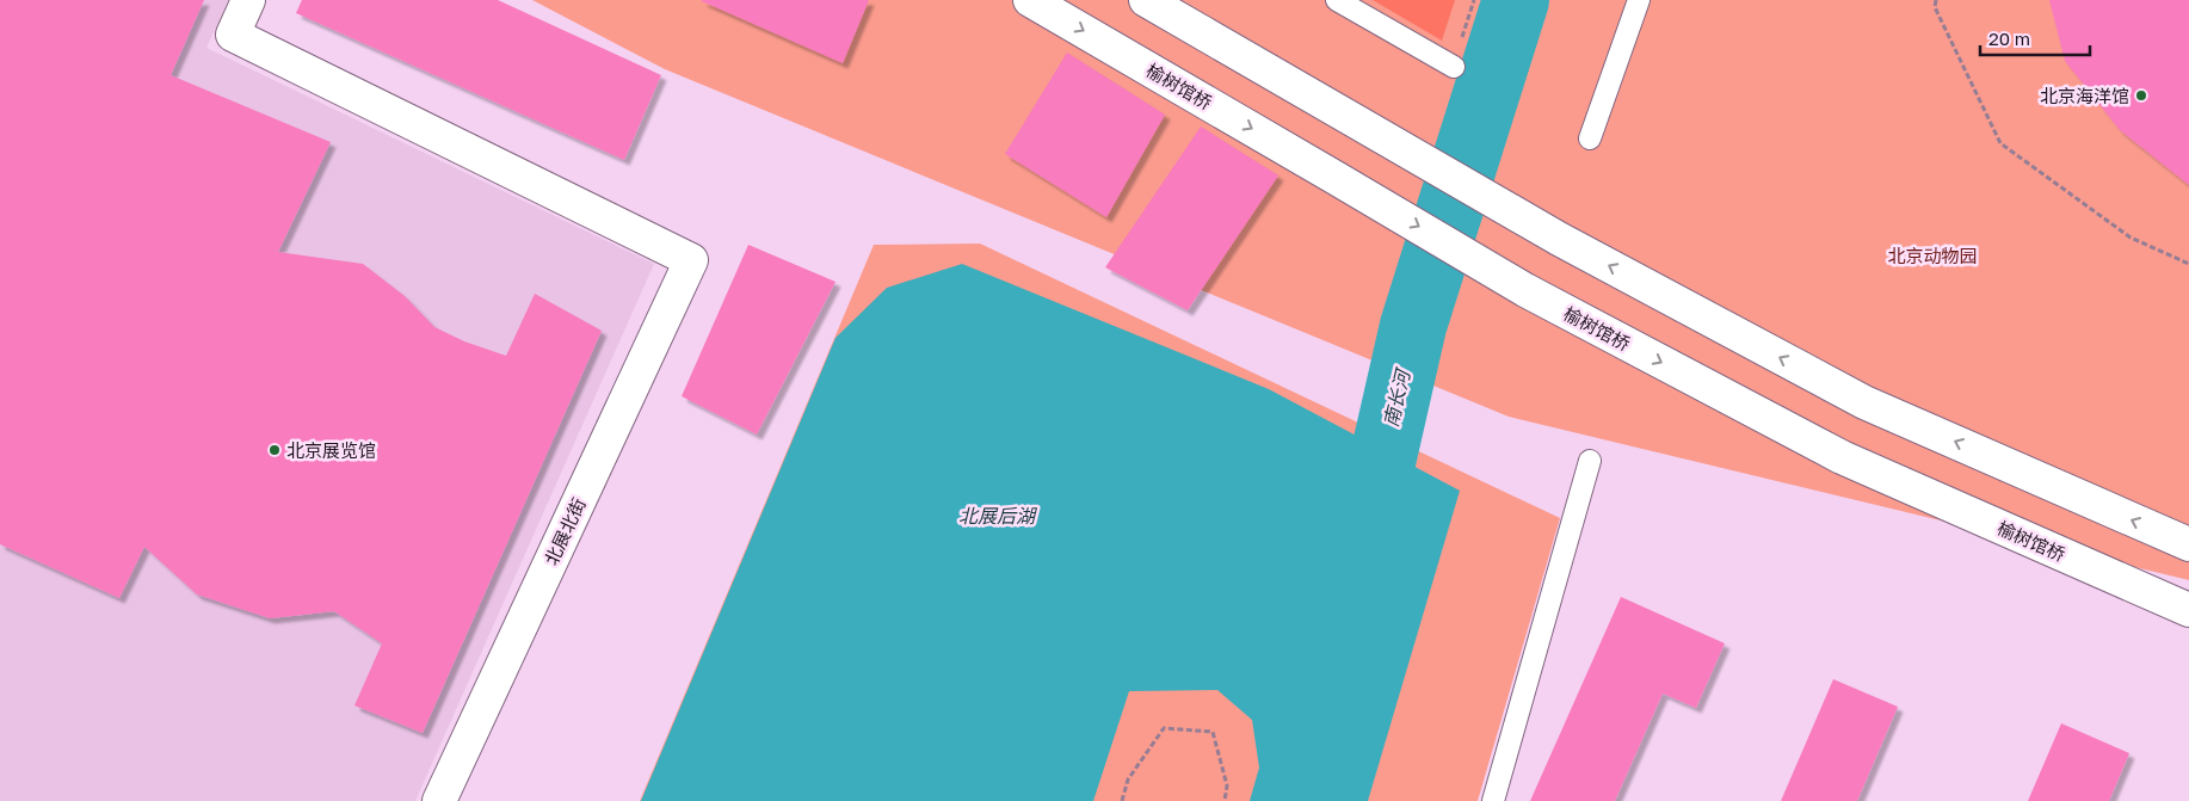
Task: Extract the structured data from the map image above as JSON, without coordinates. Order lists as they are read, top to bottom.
{
  "streets": {
    "main road": ["榆树馆桥", "北展北街"]
  },
  "water": ["南长河", "北展后湖"],
  "parks": ["北京动物园"],
  "places": ["北京海洋馆", "北京展览馆"],
  "scale_bar": "20 m"
}
